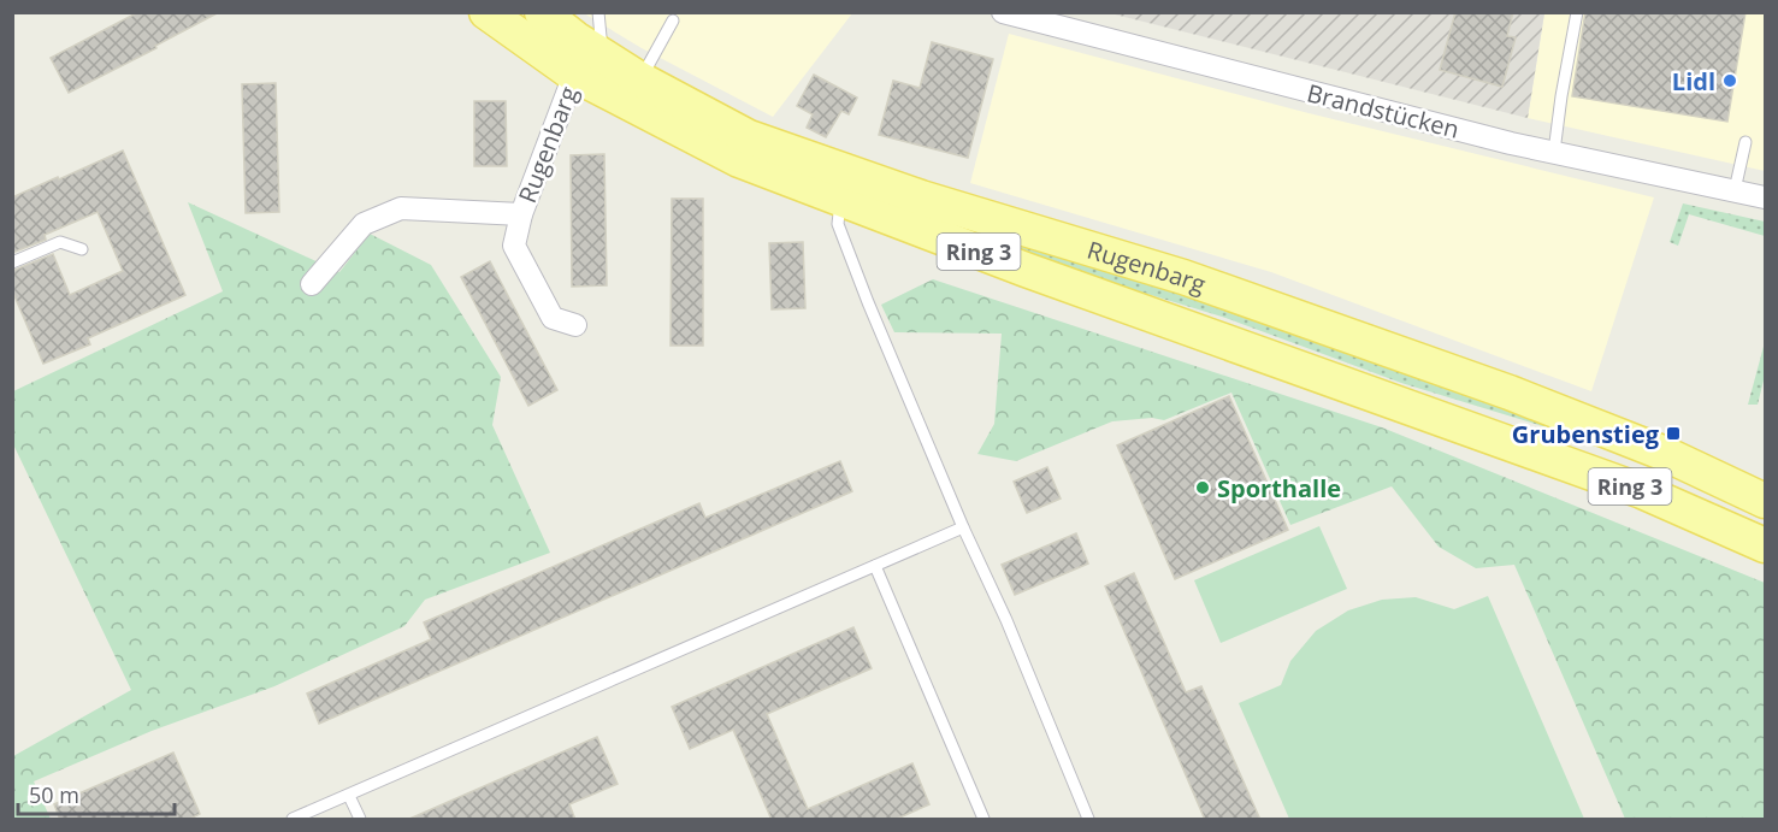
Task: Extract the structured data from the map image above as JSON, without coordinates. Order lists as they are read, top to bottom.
{
  "streets": {
    "main road": ["Rugenbarg", "Ring 3"],
    "street": ["Brandstücken"]
  },
  "places": {
    "other": ["Lidl", "Sporthalle"],
    "transit": ["Grubenstieg"]
  },
  "scale_bar": "50 m"
}
